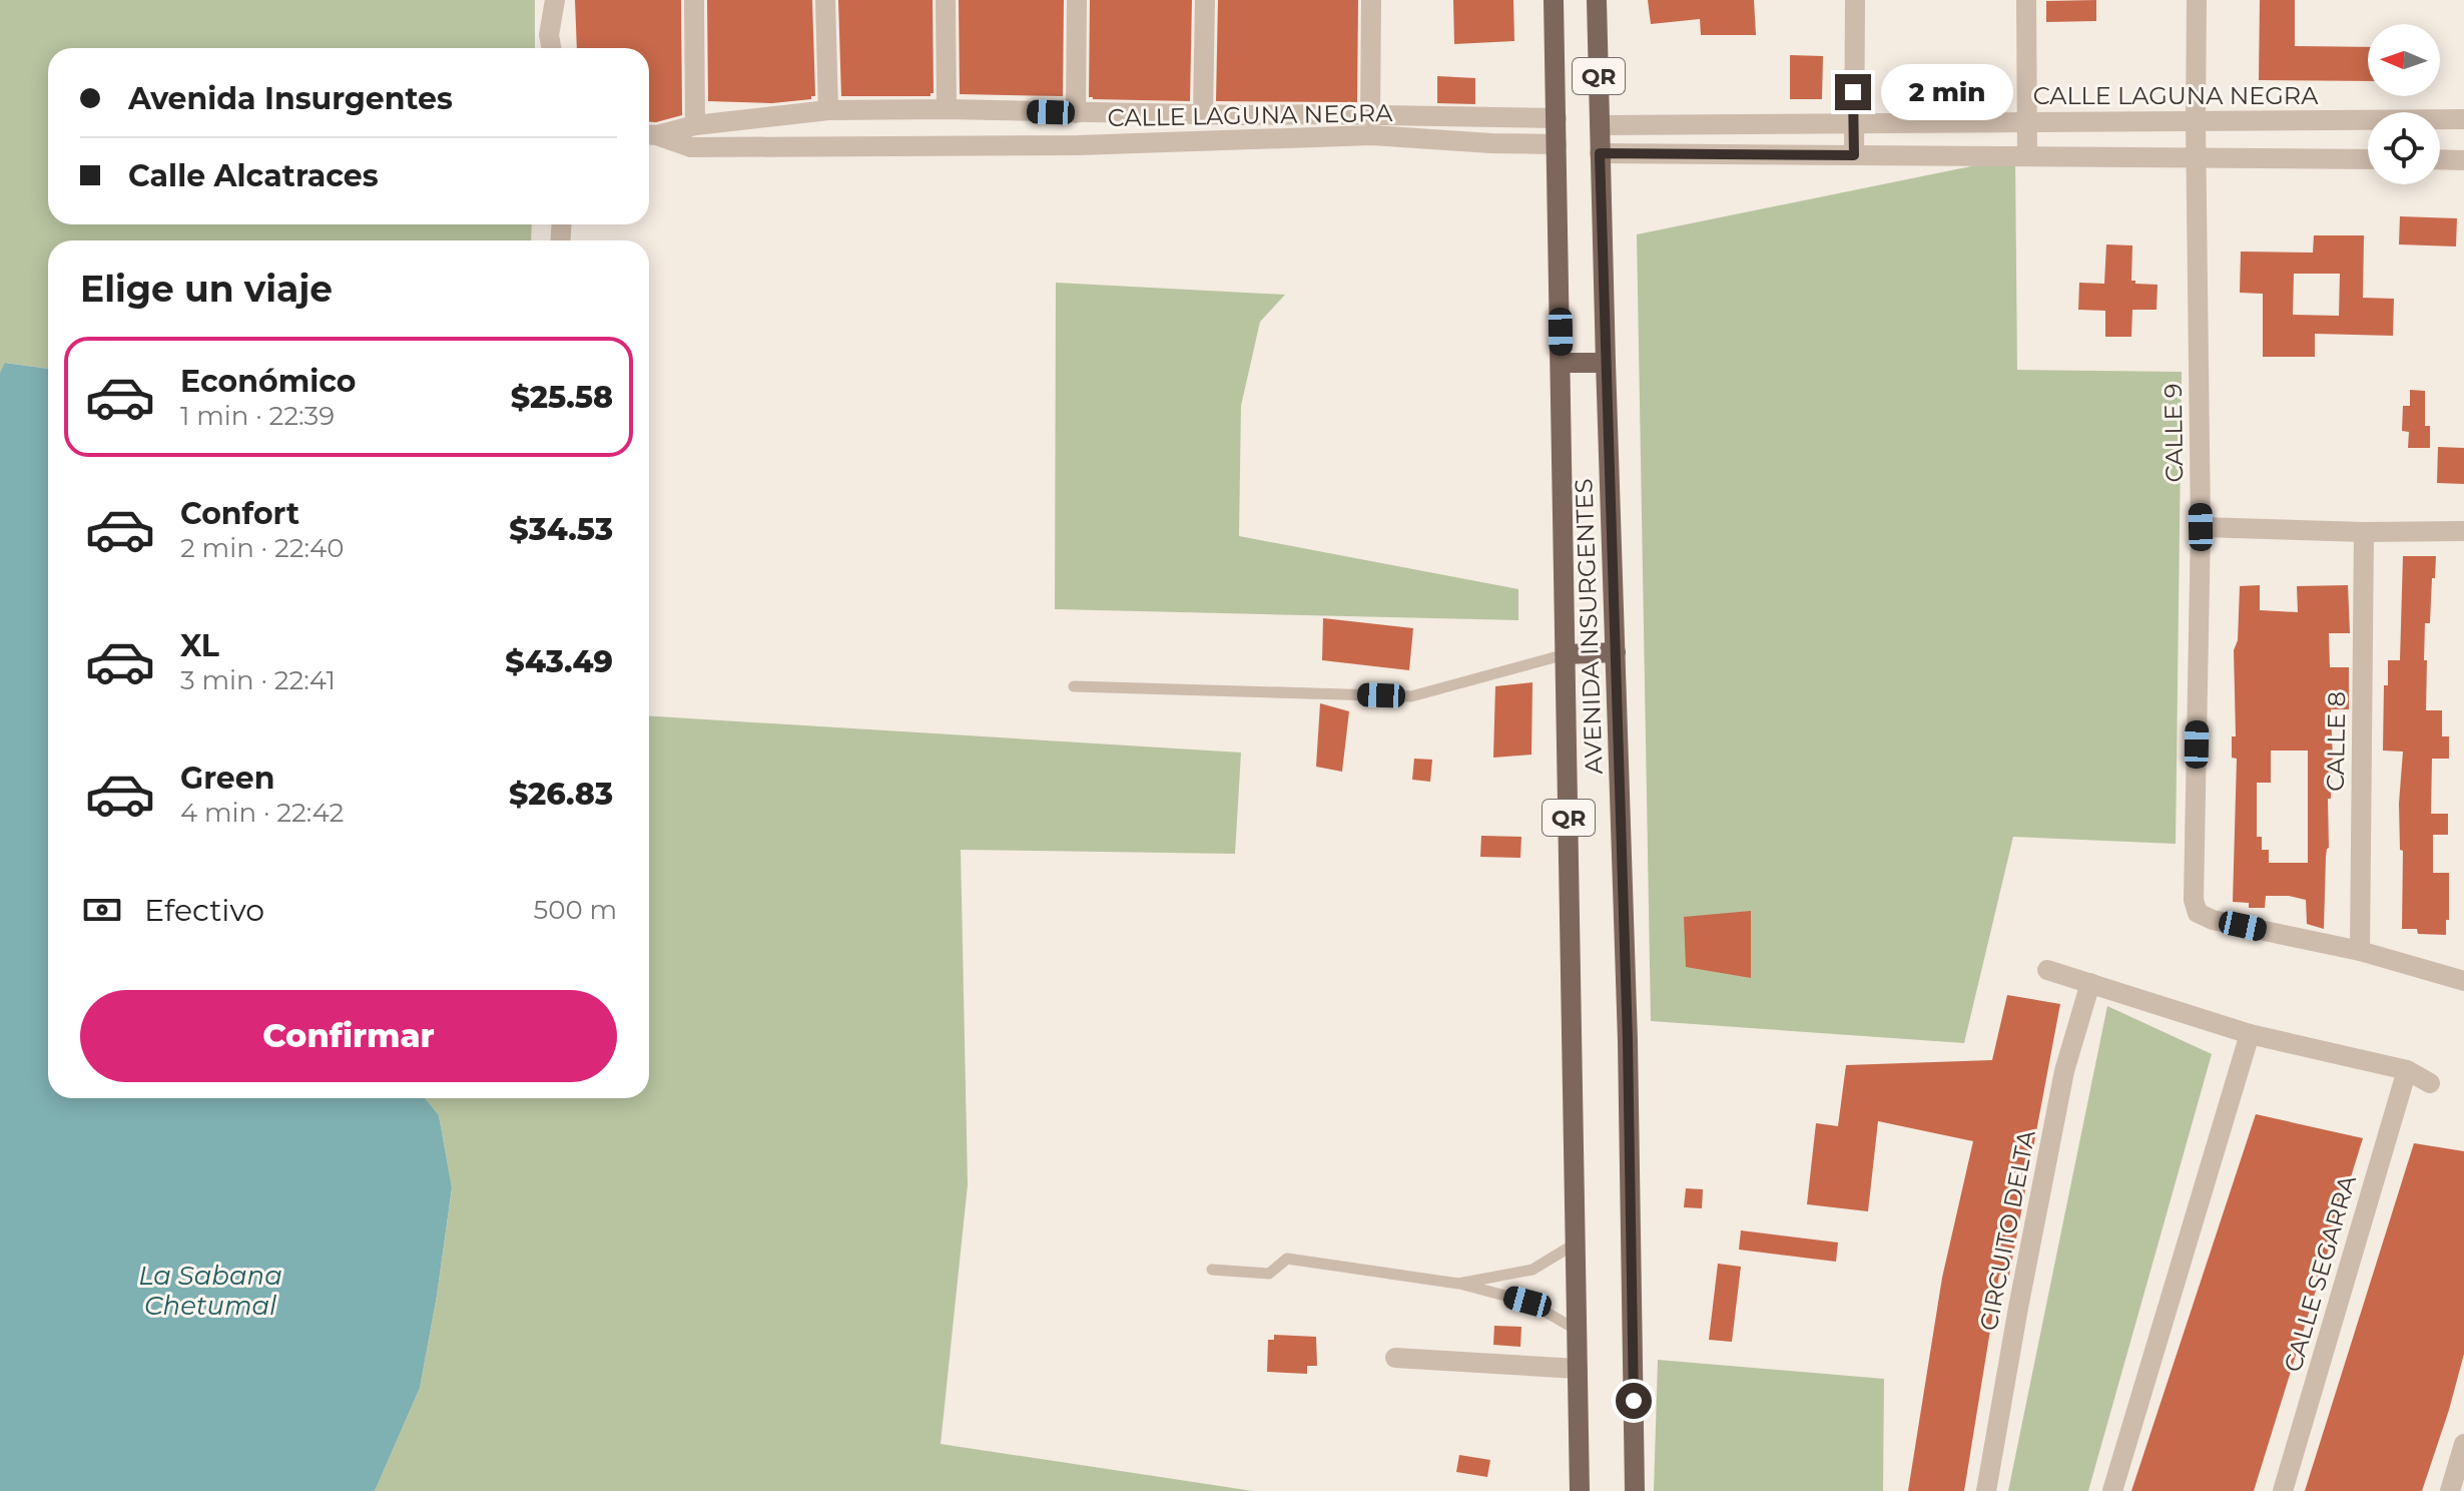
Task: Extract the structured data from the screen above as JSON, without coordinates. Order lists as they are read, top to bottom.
{
  "streets": {
    "main road": ["QR", "AVENIDA INSURGENTES"],
    "street": [
      "CALLE LAGUNA NEGRA",
      "CALLE 9",
      "CALLE 8",
      "CIRCUITO DELTA",
      "CALLE SEGARRA"
    ]
  },
  "crossings": [
    ["CALLE LAGUNA NEGRA", "CALLE 9"],
    ["CALLE LAGUNA NEGRA", "AVENIDA INSURGENTES"],
    ["CALLE 9", "CALLE 8"]
  ],
  "water": ["La Sabana Chetumal"],
  "north": "left",
  "page": {
    "banner": ["Avenida Insurgentes", "Calle Alcatraces"],
    "bubble": "2 min",
    "heading": "Elige un viaje",
    "list": [
      {
        "name": "Económico",
        "note": "1 min · 22:39",
        "value": "$25.58"
      },
      {
        "name": "Confort",
        "note": "2 min · 22:40",
        "value": "$34.53"
      },
      {
        "name": "XL",
        "note": "3 min · 22:41",
        "value": "$43.49"
      },
      {
        "name": "Green",
        "note": "4 min · 22:42",
        "value": "$26.83"
      }
    ],
    "pay": ["Efectivo", "500 m"],
    "buttons": "Confirmar"
  }
}
